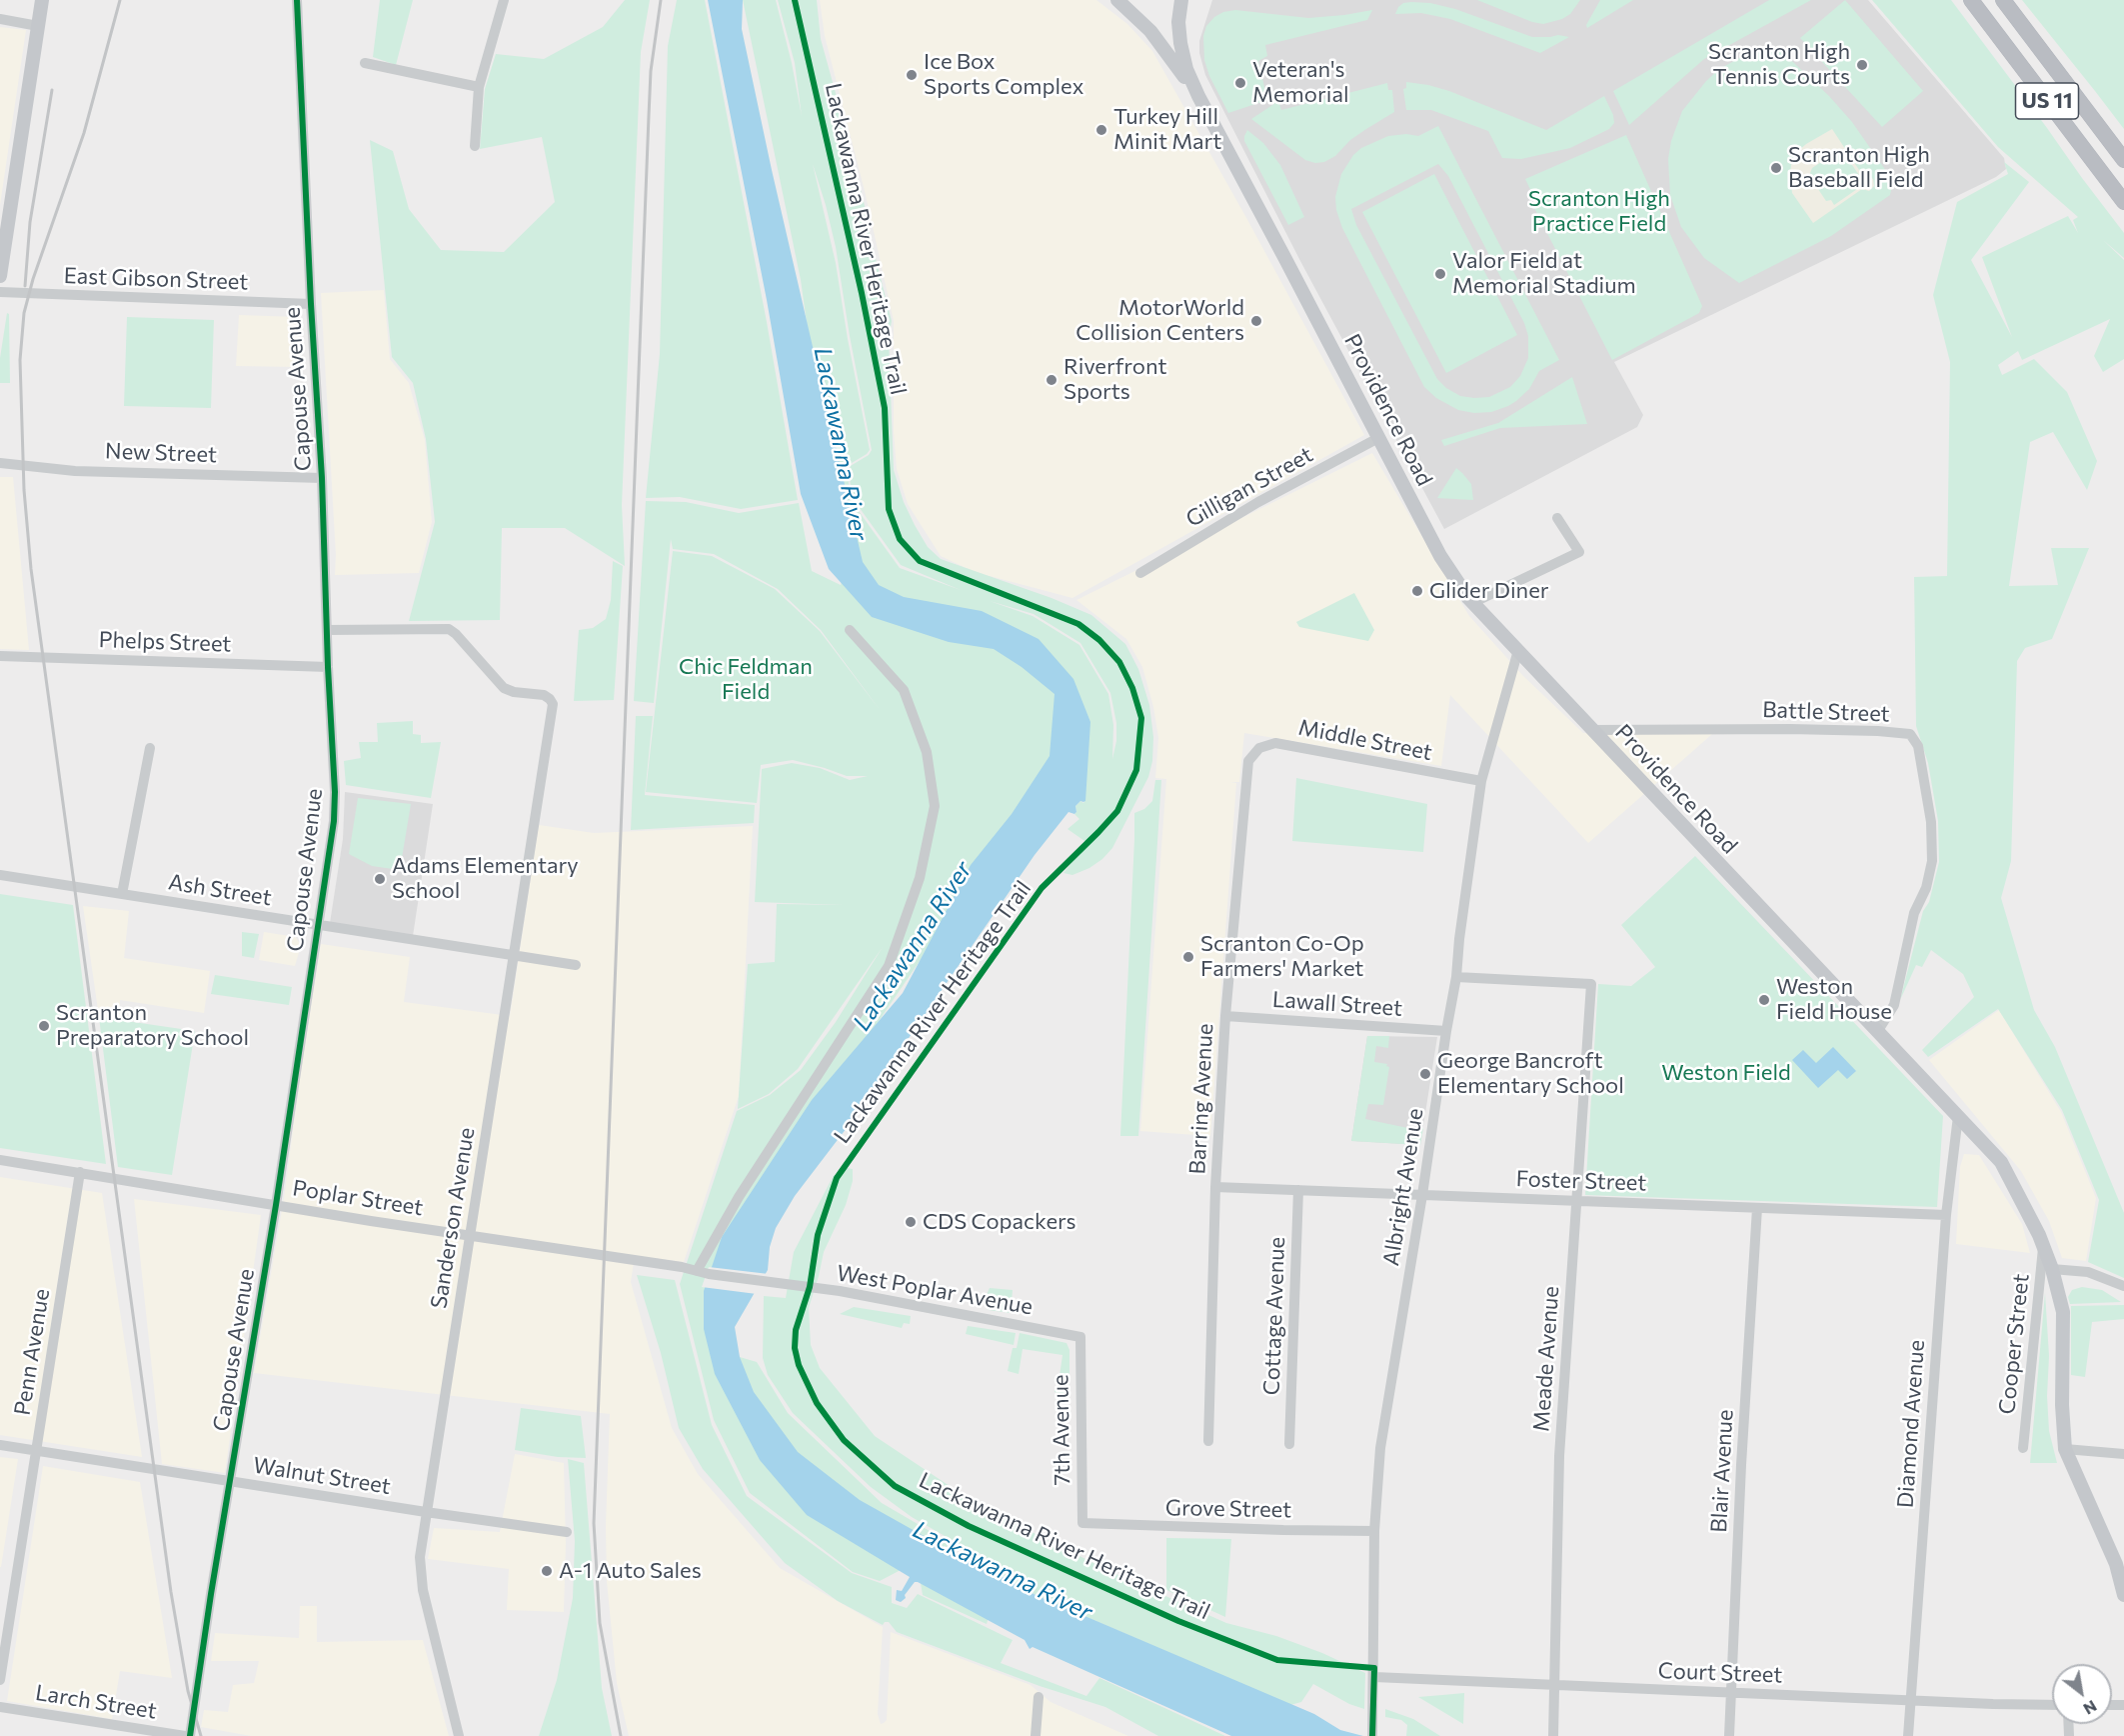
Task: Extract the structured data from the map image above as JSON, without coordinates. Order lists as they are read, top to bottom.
{
  "streets": {
    "highway": ["US 11"],
    "main road": ["Providence Road"],
    "street": [
      "East Gibson Street",
      "Capouse Avenue",
      "New Street",
      "Gilligan Street",
      "Phelps Street",
      "Battle Street",
      "Middle Street",
      "Ash Street",
      "Lawall Street",
      "Barring Avenue",
      "Foster Street",
      "Albright Avenue",
      "Poplar Street",
      "Sanderson Avenue",
      "West Poplar Avenue",
      "Cottage Avenue",
      "Cooper Street",
      "Penn Avenue",
      "Meade Avenue",
      "Diamond Avenue",
      "7th Avenue",
      "Blair Avenue",
      "Walnut Street",
      "Grove Street",
      "Court Street",
      "Larch Street"
    ],
    "cycle path": ["Lackawanna River Heritage Trail"]
  },
  "crossings": [
    ["East Gibson Street", "Capouse Avenue"],
    ["Capouse Avenue", "New Street"],
    ["Capouse Avenue", "Phelps Street"],
    ["Capouse Avenue", "Ash Street"],
    ["Capouse Avenue", "Poplar Street"],
    ["Capouse Avenue", "Sanderson Avenue"],
    ["Capouse Avenue", "Walnut Street"],
    ["Providence Road", "Gilligan Street"],
    ["Providence Road", "Battle Street"],
    ["Providence Road", "Albright Avenue"],
    ["Providence Road", "Cooper Street"],
    ["Providence Road", "Diamond Avenue"],
    ["Middle Street", "Barring Avenue"],
    ["Middle Street", "Albright Avenue"],
    ["Ash Street", "Sanderson Avenue"],
    ["Lawall Street", "Barring Avenue"],
    ["Lawall Street", "Albright Avenue"],
    ["Barring Avenue", "Foster Street"],
    ["Foster Street", "Albright Avenue"],
    ["Foster Street", "Cottage Avenue"],
    ["Foster Street", "Meade Avenue"],
    ["Foster Street", "Diamond Avenue"],
    ["Foster Street", "Blair Avenue"],
    ["Albright Avenue", "Meade Avenue"],
    ["Albright Avenue", "Grove Street"],
    ["Albright Avenue", "Court Street"],
    ["Poplar Street", "Sanderson Avenue"],
    ["Poplar Street", "West Poplar Avenue"],
    ["Poplar Street", "Penn Avenue"],
    ["Sanderson Avenue", "Walnut Street"],
    ["West Poplar Avenue", "7th Avenue"],
    ["Penn Avenue", "Walnut Street"],
    ["Meade Avenue", "Court Street"],
    ["Diamond Avenue", "Court Street"],
    ["7th Avenue", "Grove Street"],
    ["Blair Avenue", "Court Street"]
  ],
  "water": ["Lackawanna River"],
  "parks": ["Scranton High Practice Field", "Chic Feldman Field", "Weston Field"],
  "places": [
    "Scranton High Tennis Courts",
    "Ice Box Sports Complex",
    "Veteran's Memorial",
    "Turkey Hill Minit Mart",
    "Scranton High Baseball Field",
    "Valor Field at Memorial Stadium",
    "MotorWorld Collision Centers",
    "Riverfront Sports",
    "Glider Diner",
    "Adams Elementary School",
    "Scranton Co-Op Farmers' Market",
    "Weston Field House",
    "Scranton Preparatory School",
    "George Bancroft Elementary School",
    "CDS Copackers",
    "A-1 Auto Sales"
  ],
  "north": "bottom right"
}
